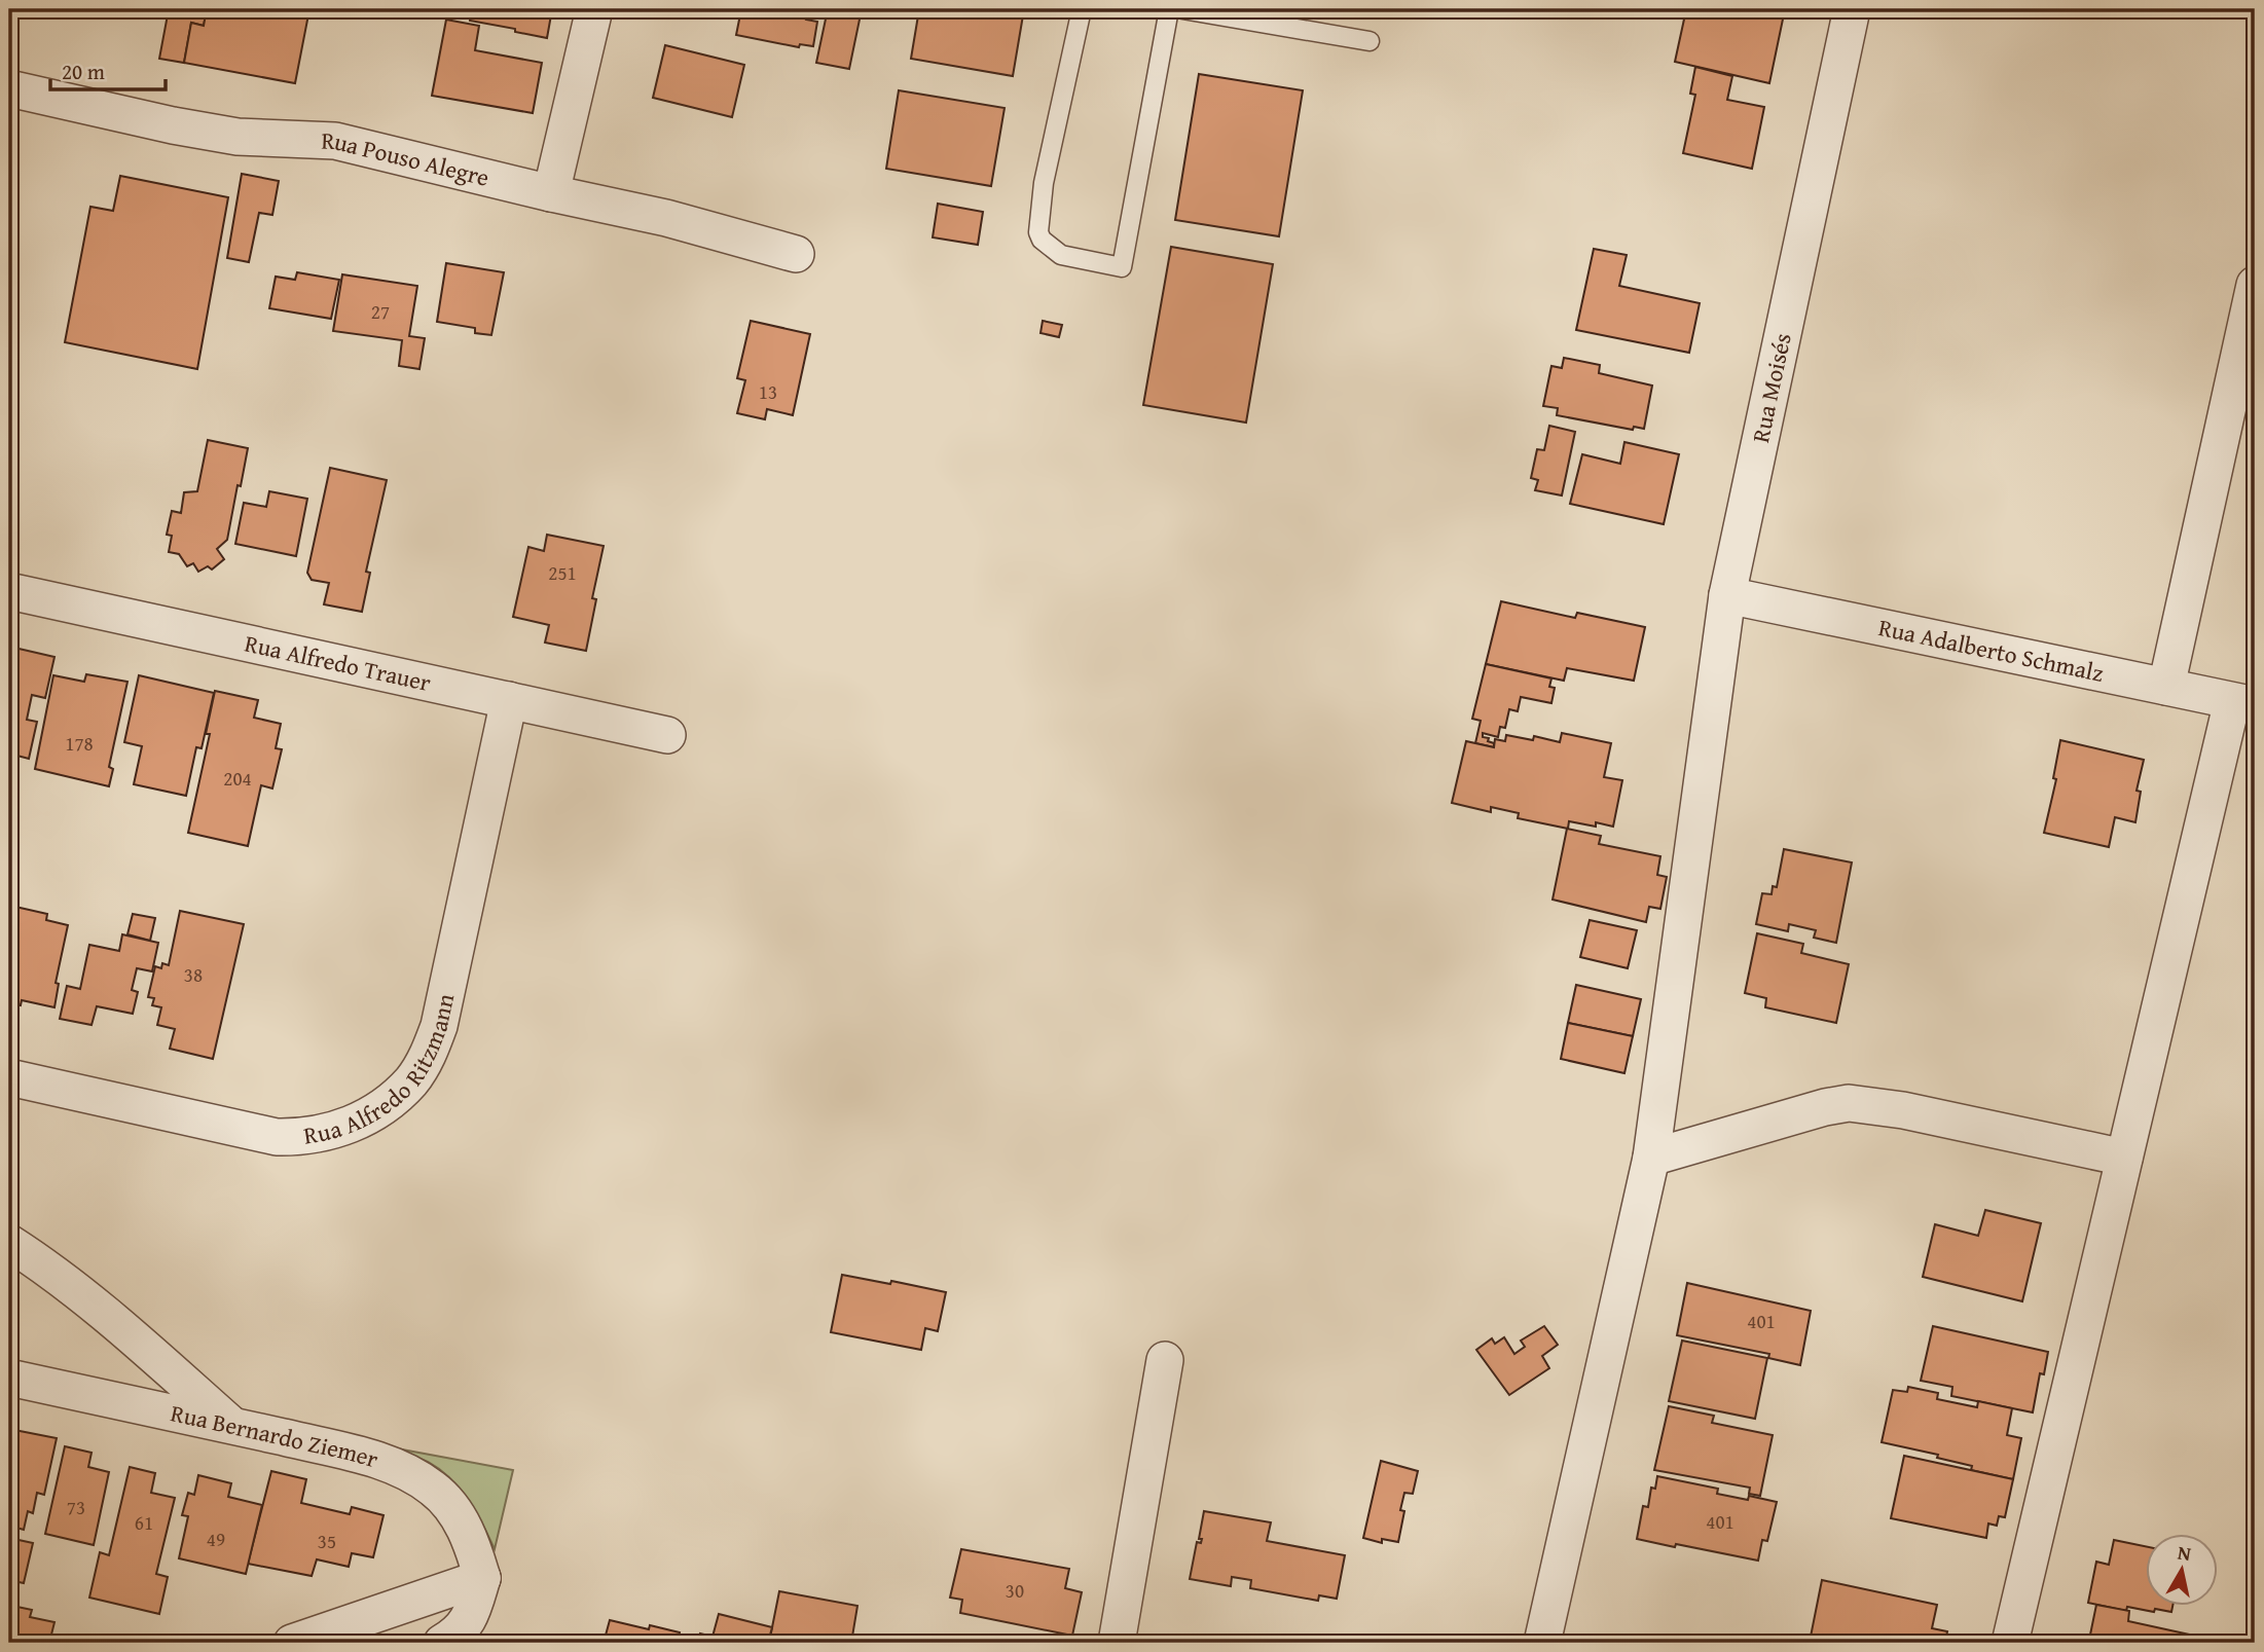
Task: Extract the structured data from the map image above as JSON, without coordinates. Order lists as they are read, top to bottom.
{
  "streets": {
    "street": [
      "Rua Pouso Alegre",
      "Rua Moisés",
      "Rua Adalberto Schmalz",
      "Rua Alfredo Trauer",
      "Rua Alfredo Ritzmann",
      "Rua Bernardo Ziemer"
    ]
  },
  "crossings": [
    ["Rua Moisés", "Rua Adalberto Schmalz"],
    ["Rua Alfredo Trauer", "Rua Alfredo Ritzmann"]
  ],
  "house_numbers": [
    "27",
    "13",
    "251",
    "178",
    "204",
    "38",
    "401",
    "73",
    "401",
    "61",
    "49",
    "35",
    "30"
  ],
  "scale_bar": "20 m",
  "north": "top"
}
